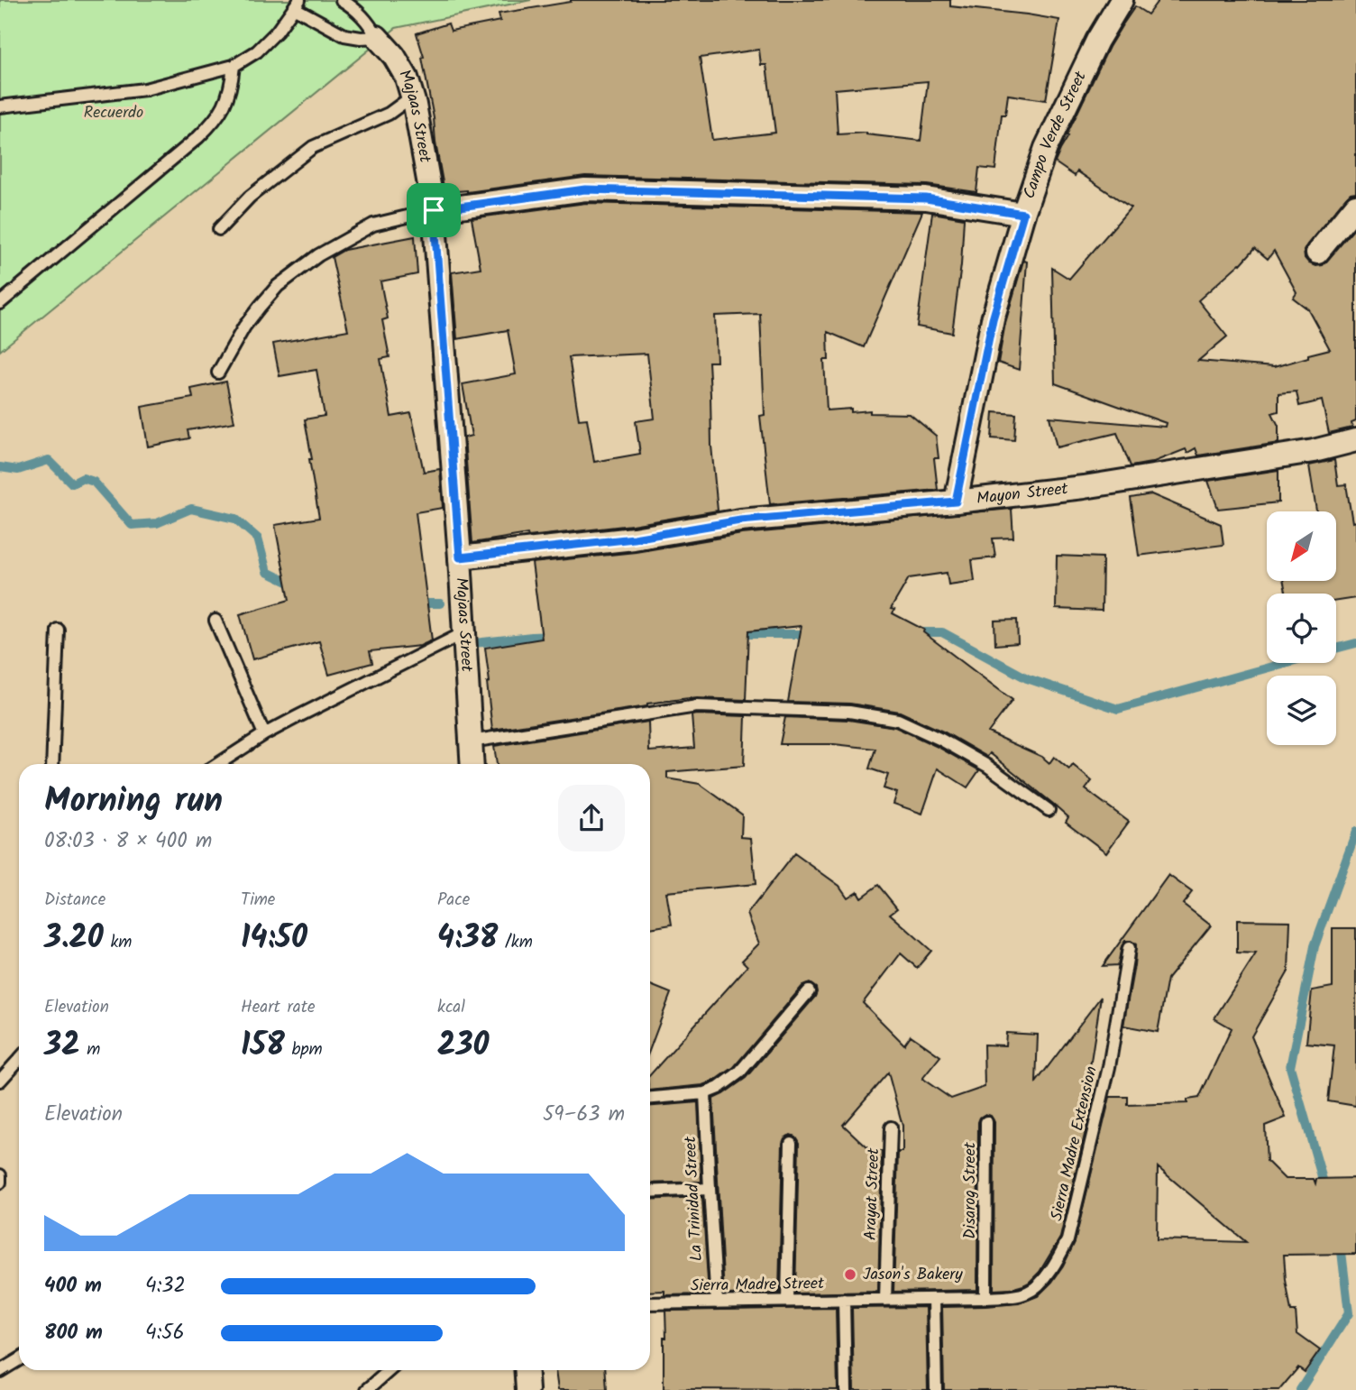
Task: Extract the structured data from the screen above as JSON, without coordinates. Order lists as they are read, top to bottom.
{
  "streets": {
    "street": ["Majaas Street", "Campo Verde Street", "Mayon Street"],
    "lane": [
      "Sierra Madre Extension",
      "Disarog Street",
      "Arayat Street",
      "La Trinidad Street",
      "Sierra Madre Street"
    ]
  },
  "crossings": [
    ["Majaas Street", "Mayon Street"],
    ["Campo Verde Street", "Mayon Street"],
    ["Sierra Madre Extension", "Disarog Street"],
    ["Sierra Madre Extension", "Sierra Madre Street"],
    ["Disarog Street", "Sierra Madre Street"],
    ["Arayat Street", "Sierra Madre Street"],
    ["La Trinidad Street", "Sierra Madre Street"]
  ],
  "parks": ["Recuerdo"],
  "places": ["Jason's Bakery"],
  "north": "bottom left",
  "page": {
    "heading": ["Morning run", "08:03 · 8 × 400 m"],
    "stats": [
      ["Distance", "3.20 km"],
      ["Time", "14:50"],
      ["Pace", "4:38 /km"],
      ["Elevation", "32 m"],
      ["Heart rate", "158 bpm"],
      ["kcal", "230"]
    ],
    "chart": ["Elevation", "59–63 m"],
    "list": [
      {
        "name": "400 m",
        "note": "4:32"
      },
      {
        "name": "800 m",
        "note": "4:56"
      }
    ]
  }
}
